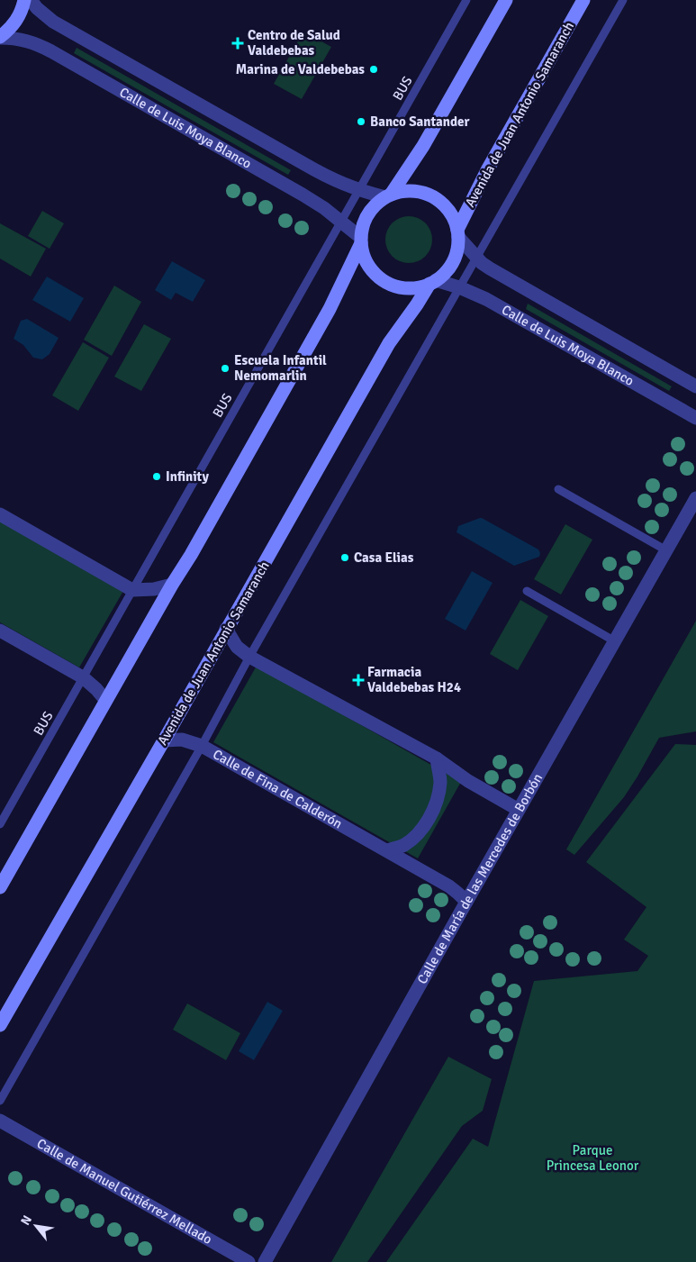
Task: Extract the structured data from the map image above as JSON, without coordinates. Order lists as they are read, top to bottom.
{
  "streets": {
    "street": [
      "Avenida de Juan Antonio Samaranch",
      "Calle de Luis Moya Blanco",
      "Calle de Fina de Calderón",
      "Calle de María de las Mercedes de Borbón",
      "Calle de Manuel Gutiérrez Mellado"
    ],
    "lane": ["BUS"]
  },
  "crossings": [
    ["BUS", "Calle de Luis Moya Blanco"],
    ["Avenida de Juan Antonio Samaranch", "Calle de Luis Moya Blanco"],
    ["Avenida de Juan Antonio Samaranch", "Calle de Fina de Calderón"],
    ["Calle de Fina de Calderón", "Calle de María de las Mercedes de Borbón"]
  ],
  "parks": ["Parque Princesa Leonor"],
  "places": {
    "health": ["Centro de Salud Valdebebas", "Farmacia Valdebebas H24"],
    "other": [
      "Marina de Valdebebas",
      "Banco Santander",
      "Escuela Infantil Nemomarlin",
      "Infinity",
      "Casa Elias"
    ]
  },
  "north": "top left"
}
